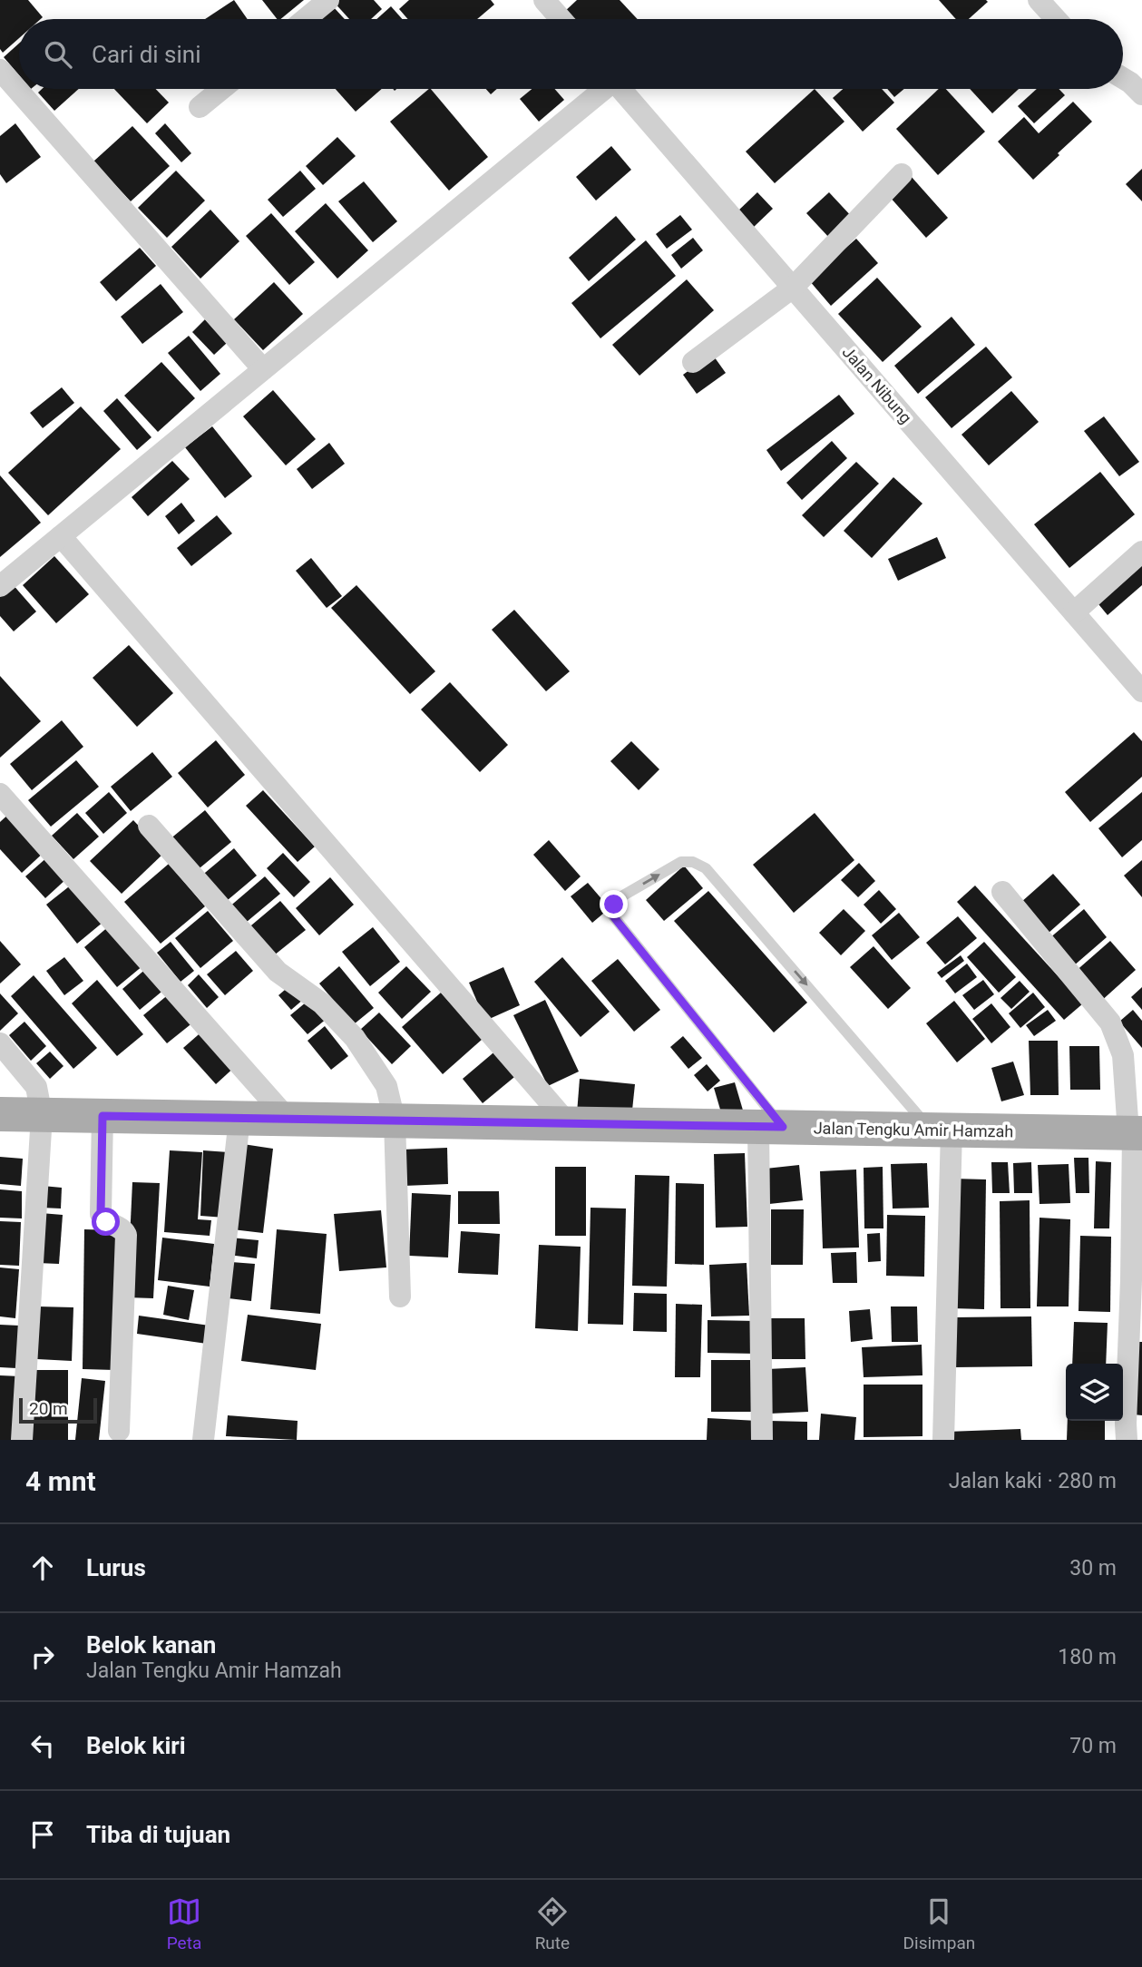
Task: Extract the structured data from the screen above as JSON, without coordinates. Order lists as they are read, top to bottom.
{
  "streets": {
    "main road": ["Jalan Tengku Amir Hamzah"],
    "street": ["Jalan Nibung"]
  },
  "scale_bar": "20 m",
  "page": {
    "search": "Cari di sini",
    "scale": "20 m",
    "heading": ["4 mnt", "Jalan kaki · 280 m"],
    "list": [
      ["Lurus", "30 m"],
      ["Belok kanan", "Jalan Tengku Amir Hamzah", "180 m"],
      ["Belok kiri", "70 m"],
      "Tiba di tujuan"
    ],
    "nav": ["Peta", "Rute", "Disimpan"]
  }
}
